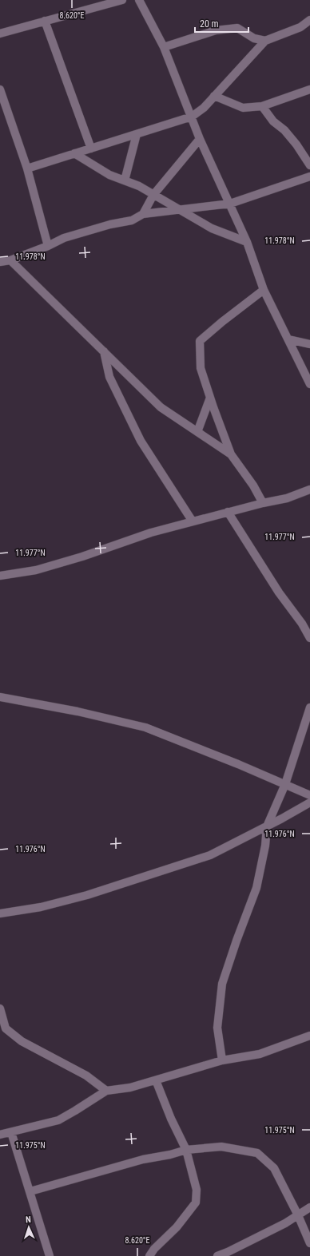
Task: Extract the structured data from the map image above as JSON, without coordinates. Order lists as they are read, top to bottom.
{
  "scale_bar": "20 m",
  "north": "top",
  "coordinates": [
    "8.620°E",
    "11.978°N",
    "11.977°N",
    "11.976°N",
    "11.975°N"
  ]
}
